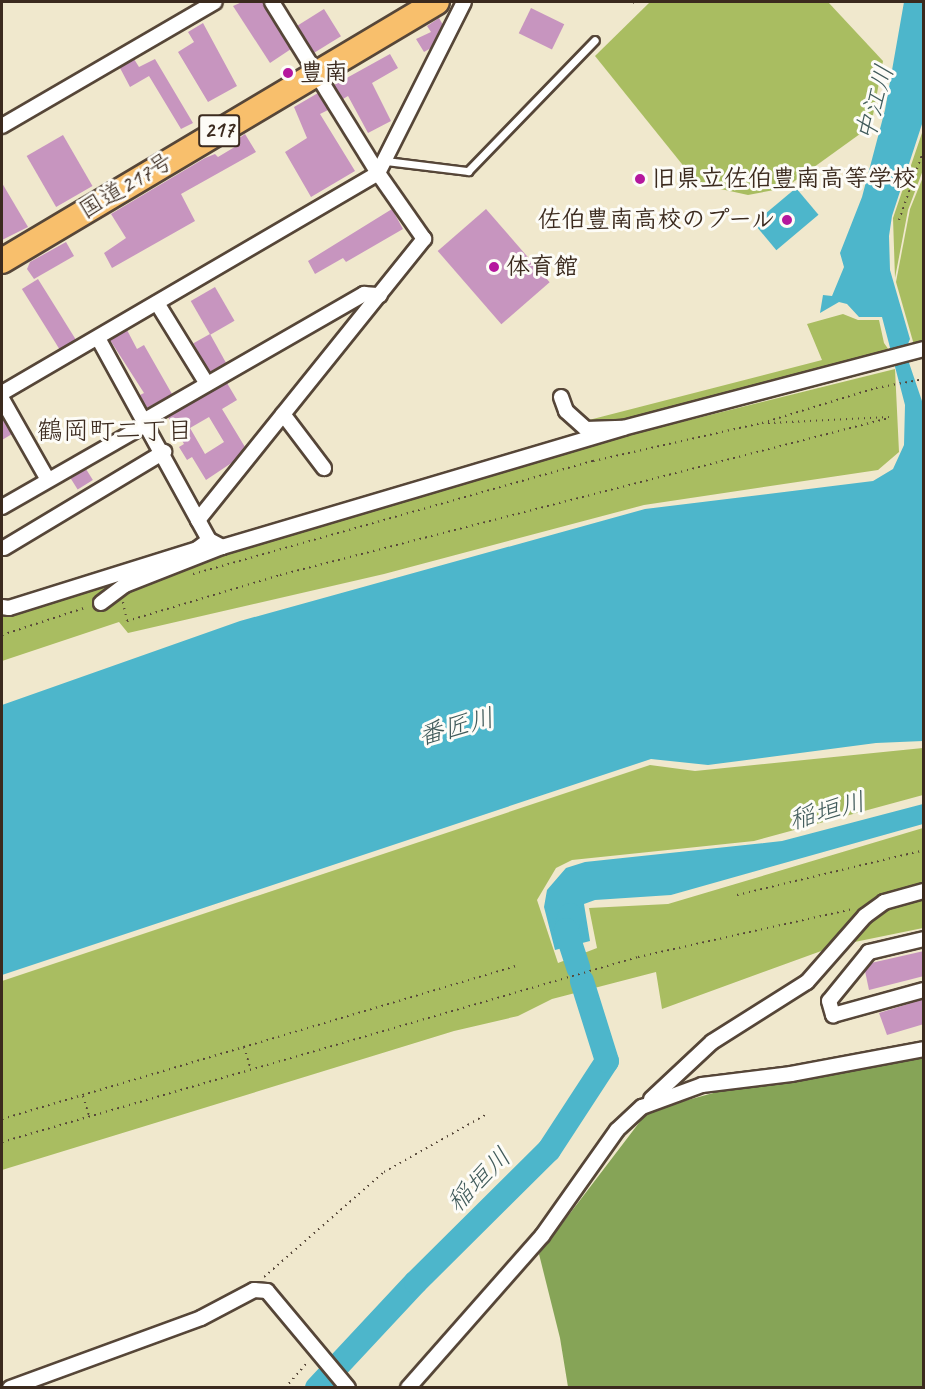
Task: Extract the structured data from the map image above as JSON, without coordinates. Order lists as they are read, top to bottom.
{
  "streets": {
    "highway": ["217", "国道217号"]
  },
  "districts": ["鶴岡町二丁目"],
  "water": ["中江川", "番匠川", "稲垣川"],
  "places": [
    "豊南",
    "旧県立佐伯豊南高等学校",
    "佐伯豊南高校のプール",
    "体育館"
  ]
}
